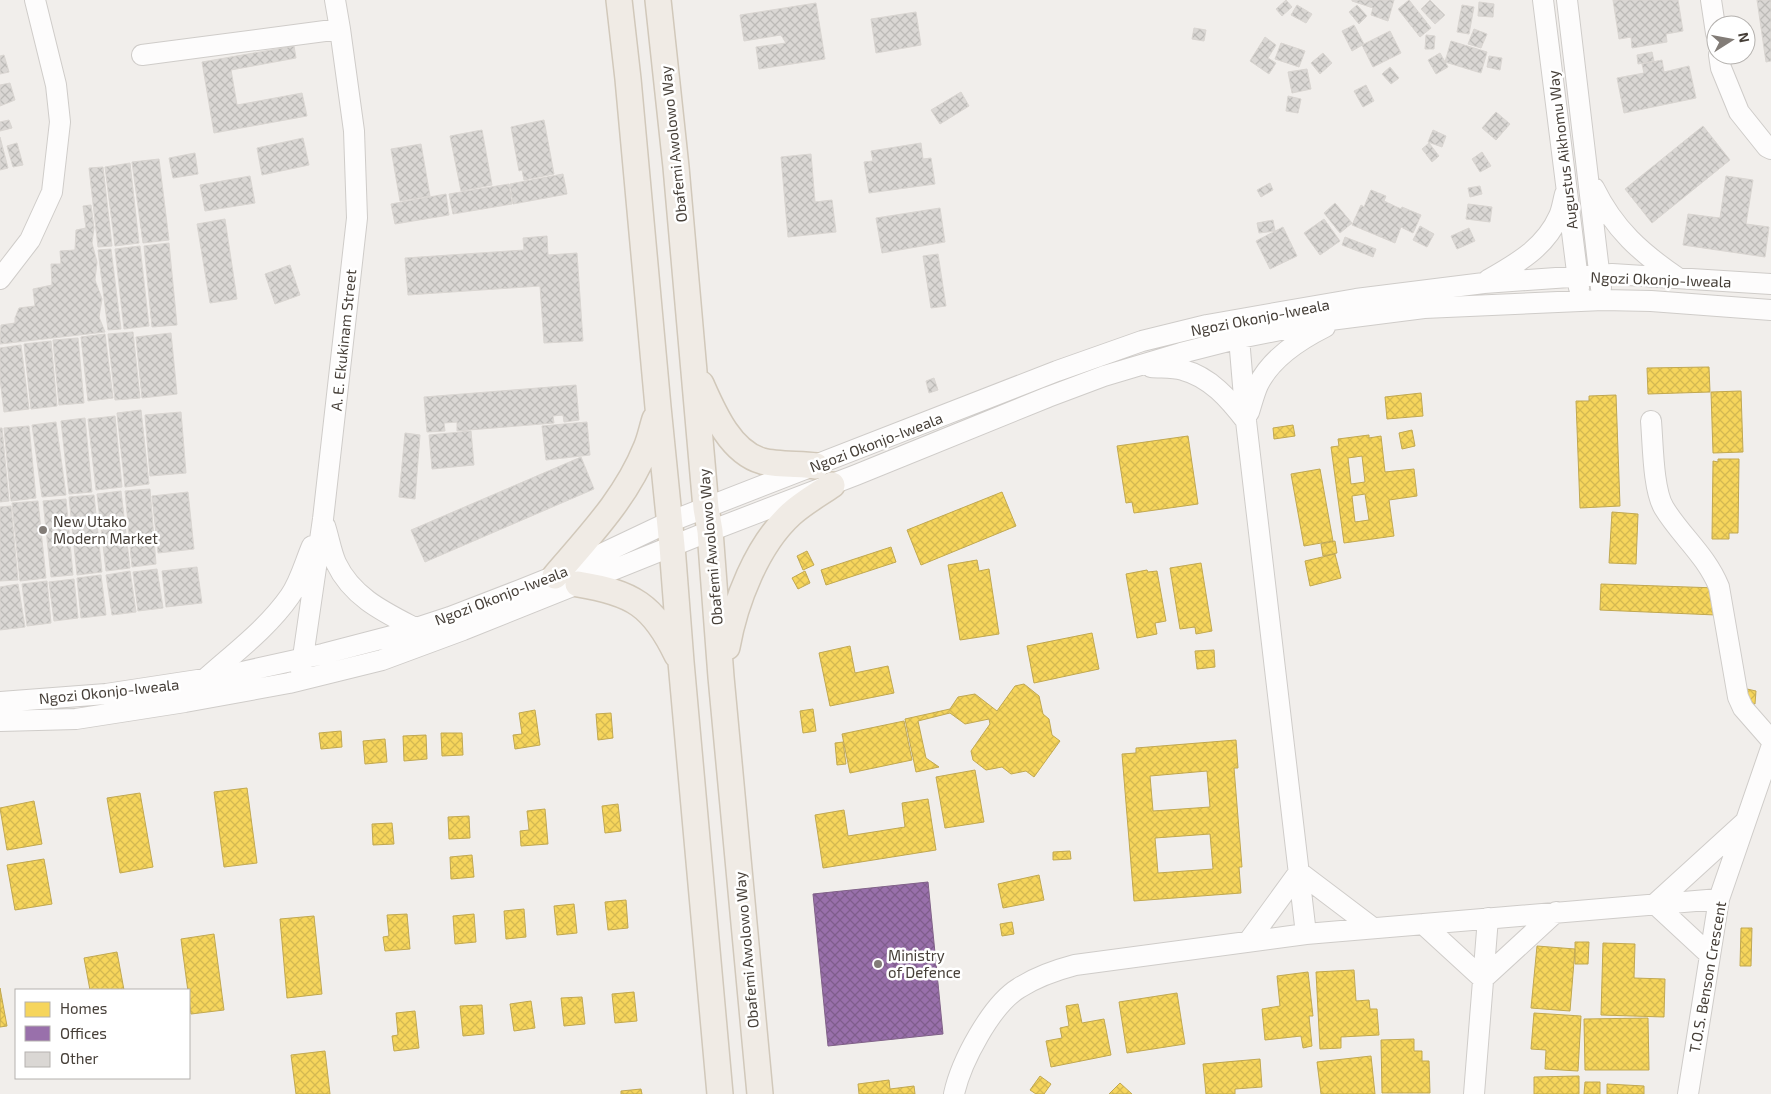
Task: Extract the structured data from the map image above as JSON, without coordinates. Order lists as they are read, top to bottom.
{
  "streets": {
    "main road": ["Obafemi Awolowo Way"],
    "street": [
      "Augustus Aikhomu Way",
      "Ngozi Okonjo-Iweala",
      "A. E. Ekukinam Street",
      "T.O.S. Benson Crescent"
    ]
  },
  "crossings": [
    ["Obafemi Awolowo Way", "Ngozi Okonjo-Iweala"],
    ["Augustus Aikhomu Way", "Ngozi Okonjo-Iweala"],
    ["Ngozi Okonjo-Iweala", "A. E. Ekukinam Street"]
  ],
  "places": ["New Utako Modern Market", "Ministry of Defence"],
  "legend": ["Homes", "Offices", "Other"],
  "north": "right"
}
